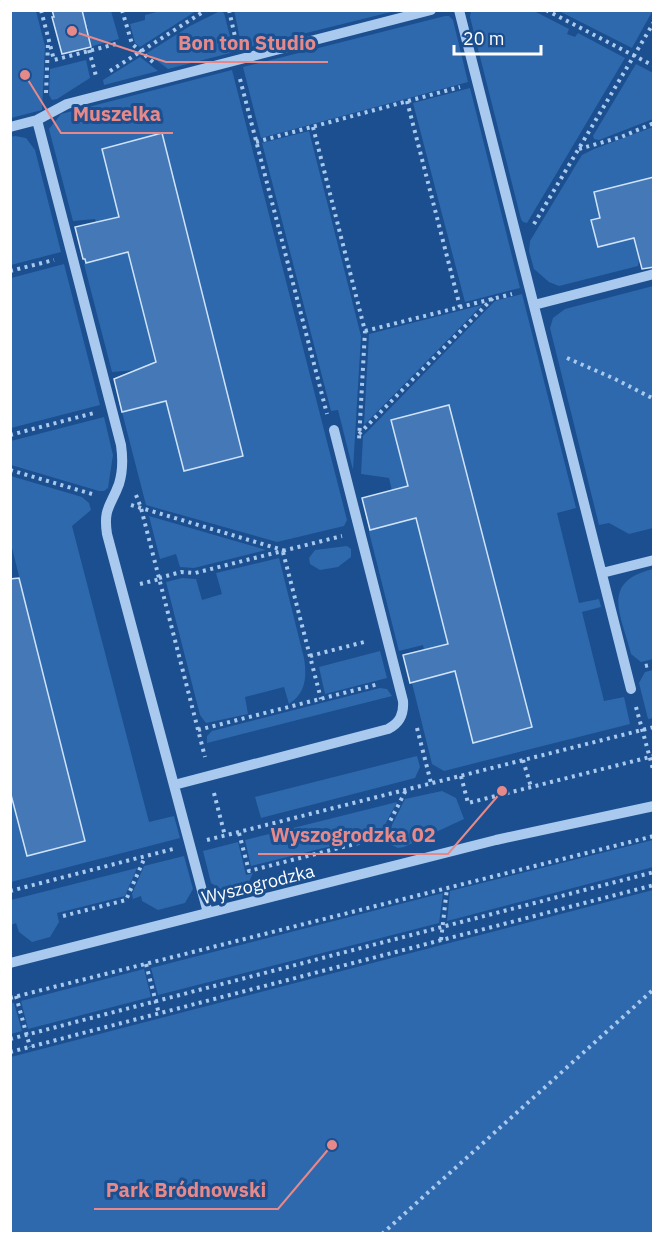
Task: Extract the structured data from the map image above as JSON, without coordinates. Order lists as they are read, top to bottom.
{
  "streets": {
    "street": ["Wyszogrodzka"]
  },
  "places": [
    "Bon ton Studio",
    "Muszelka",
    "Wyszogrodzka 02",
    "Park Bródnowski"
  ],
  "scale_bar": "20 m"
}
